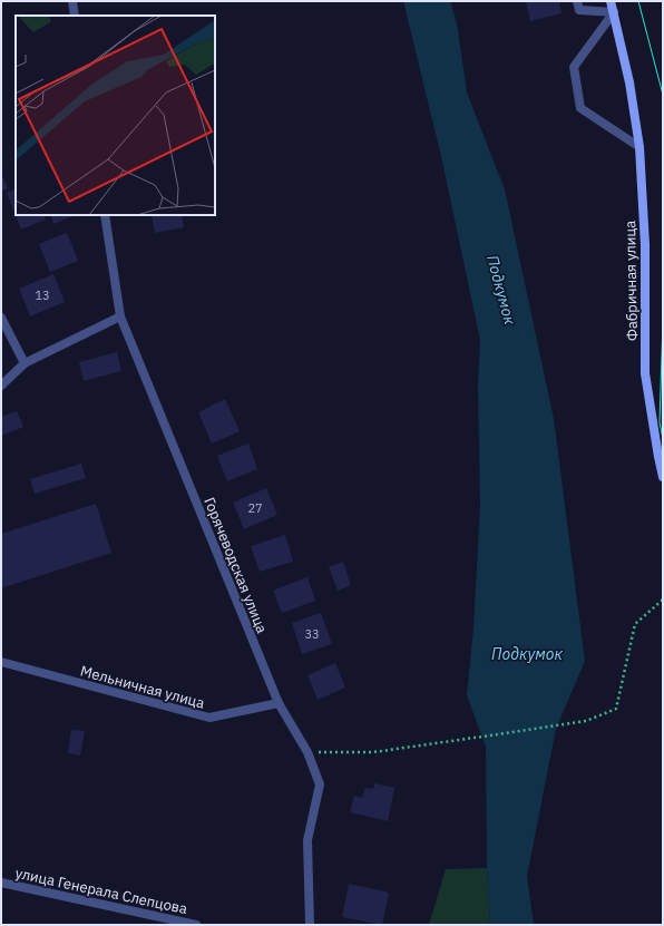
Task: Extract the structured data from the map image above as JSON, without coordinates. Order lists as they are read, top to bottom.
{
  "streets": {
    "main road": ["Фабричная улица"],
    "street": ["Горячеводская улица", "Мельничная улица", "улица Генерала Слепцова"]
  },
  "crossings": [
    ["Горячеводская улица", "Мельничная улица"]
  ],
  "water": ["Подкумок"],
  "house_numbers": ["13", "27", "33"]
}
